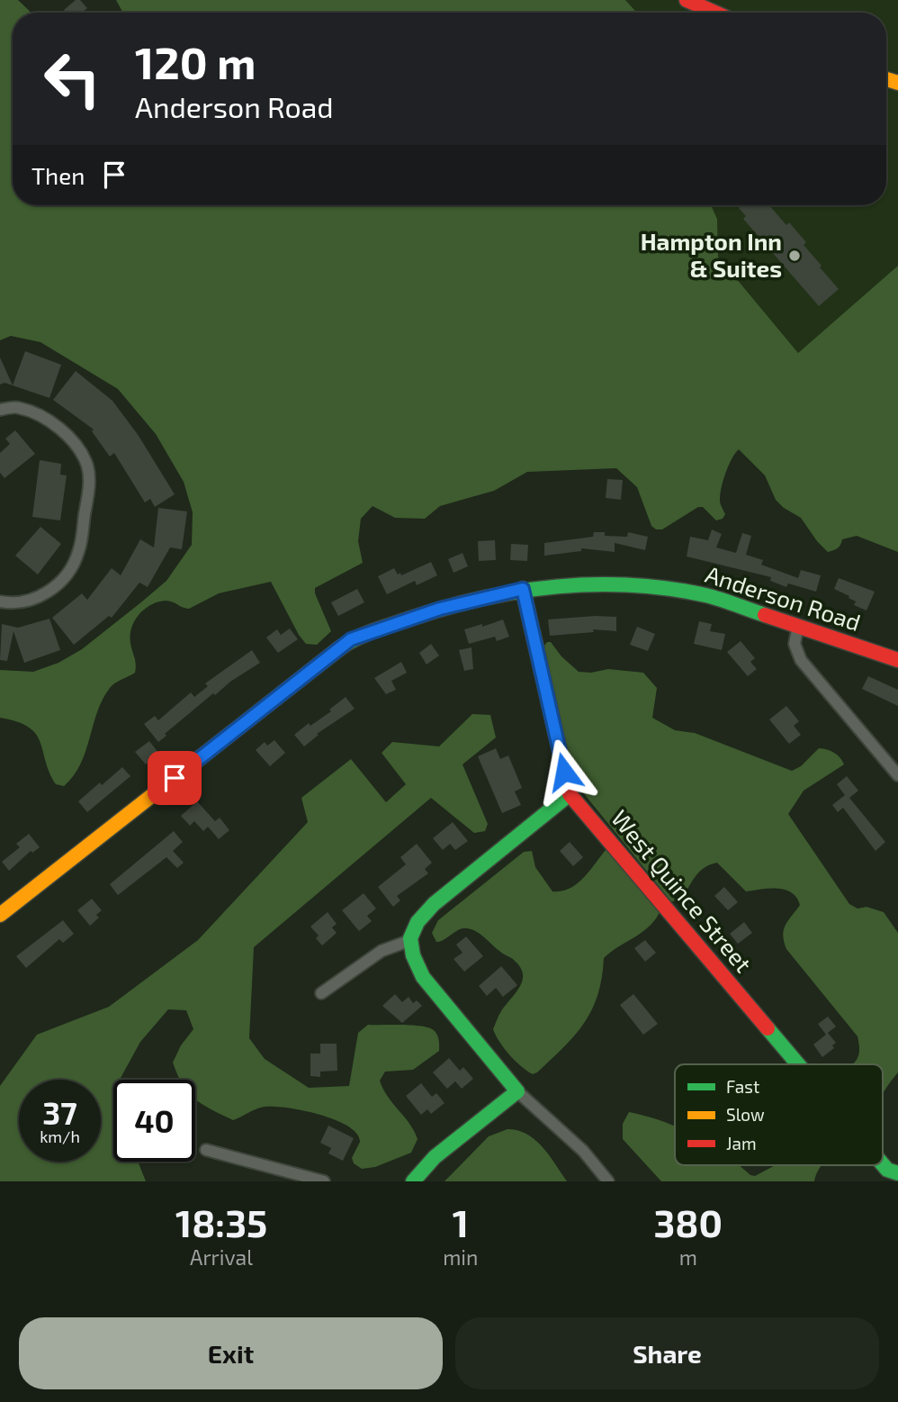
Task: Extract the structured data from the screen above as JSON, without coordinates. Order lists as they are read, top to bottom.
{
  "streets": {
    "street": ["Anderson Road", "West Quince Street"]
  },
  "crossings": [
    ["Anderson Road", "West Quince Street"]
  ],
  "places": ["Hampton Inn & Suites"],
  "legend": ["Fast", "Slow", "Jam"],
  "page": {
    "turn": ["120 m", "Anderson Road"],
    "then": "Then",
    "speed": "37 km/h",
    "limit": "40",
    "eta": [
      "18:35",
      "Arrival",
      "1",
      "min",
      "380",
      "m"
    ],
    "buttons": ["Exit", "Share"]
  }
}
